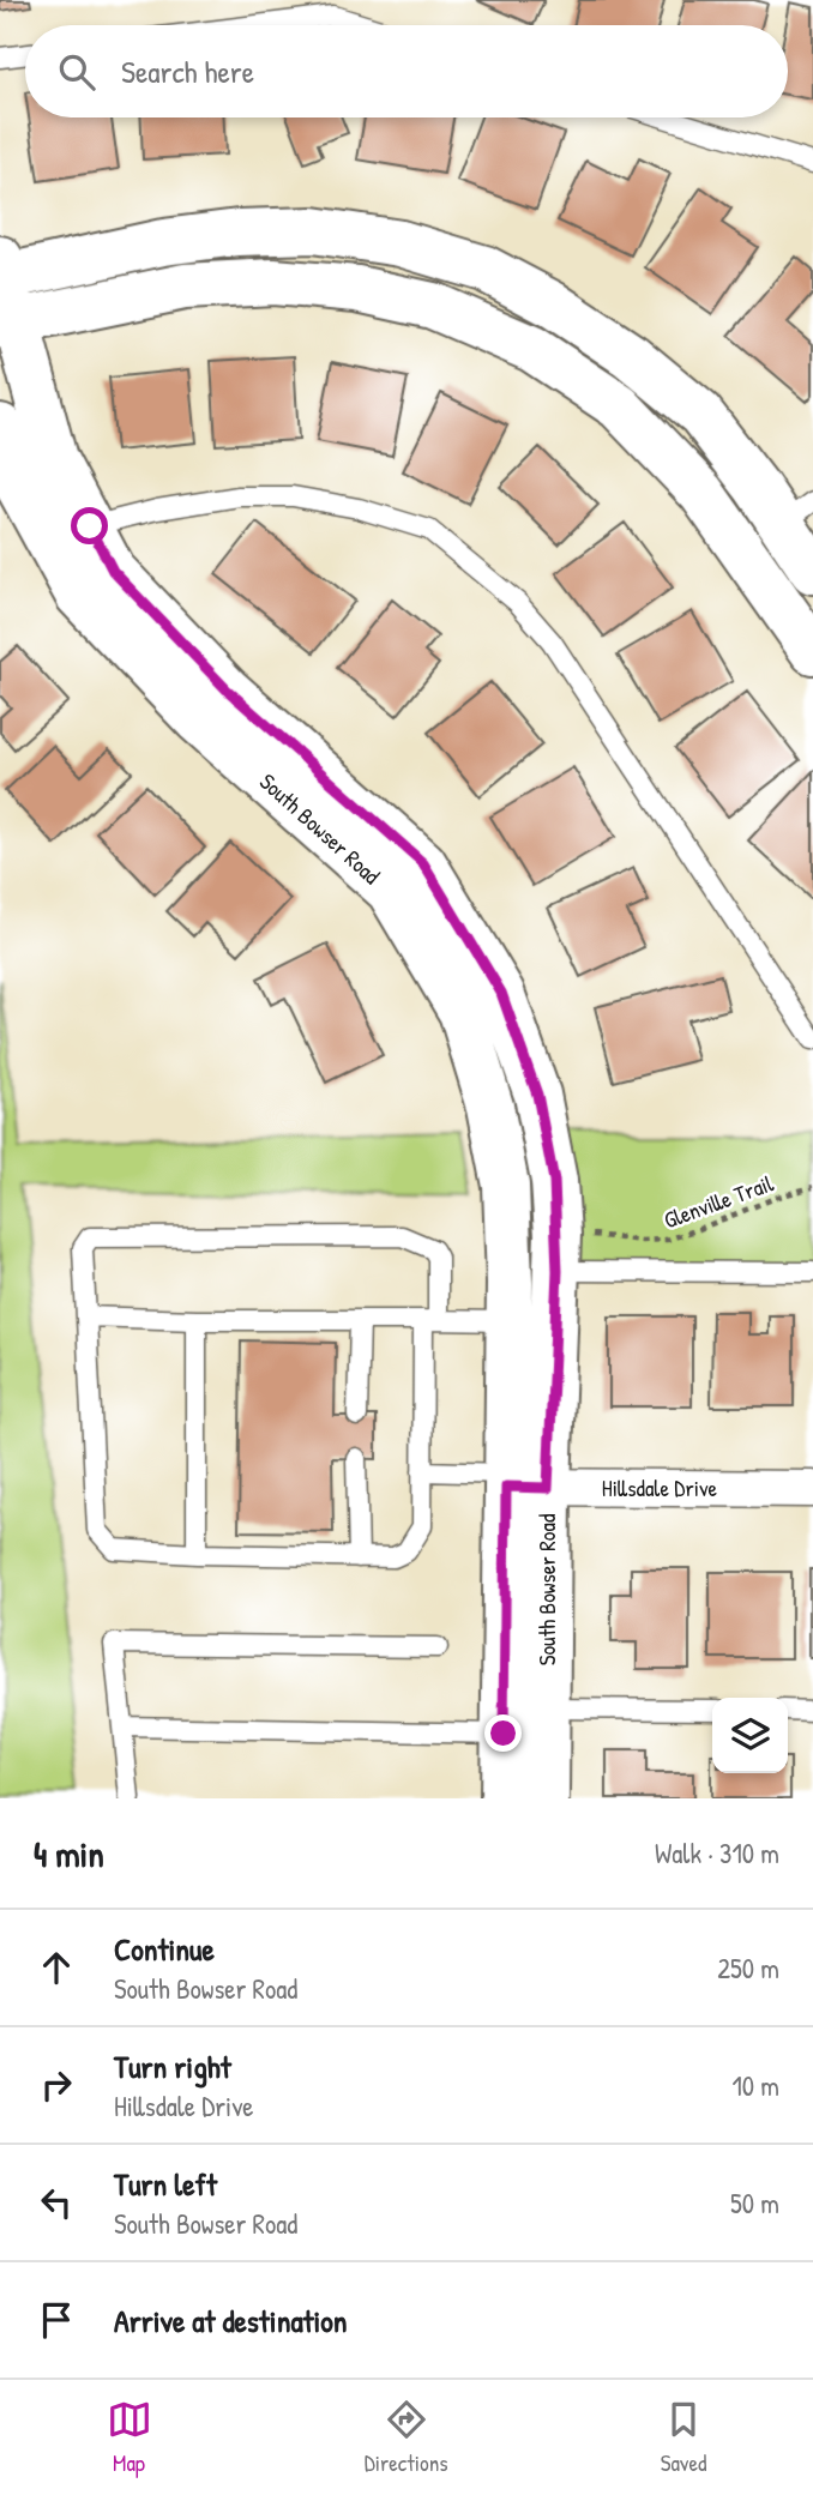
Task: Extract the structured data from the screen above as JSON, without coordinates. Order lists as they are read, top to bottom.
{
  "streets": {
    "street": ["South Bowser Road", "Hillsdale Drive"],
    "path": ["Glenville Trail"]
  },
  "crossings": [
    ["South Bowser Road", "Hillsdale Drive"]
  ],
  "page": {
    "search": "Search here",
    "heading": ["4 min", "Walk · 310 m"],
    "list": [
      ["Continue", "South Bowser Road", "250 m"],
      ["Turn right", "Hillsdale Drive", "10 m"],
      ["Turn left", "South Bowser Road", "50 m"],
      "Arrive at destination"
    ],
    "nav": ["Map", "Directions", "Saved"]
  }
}
